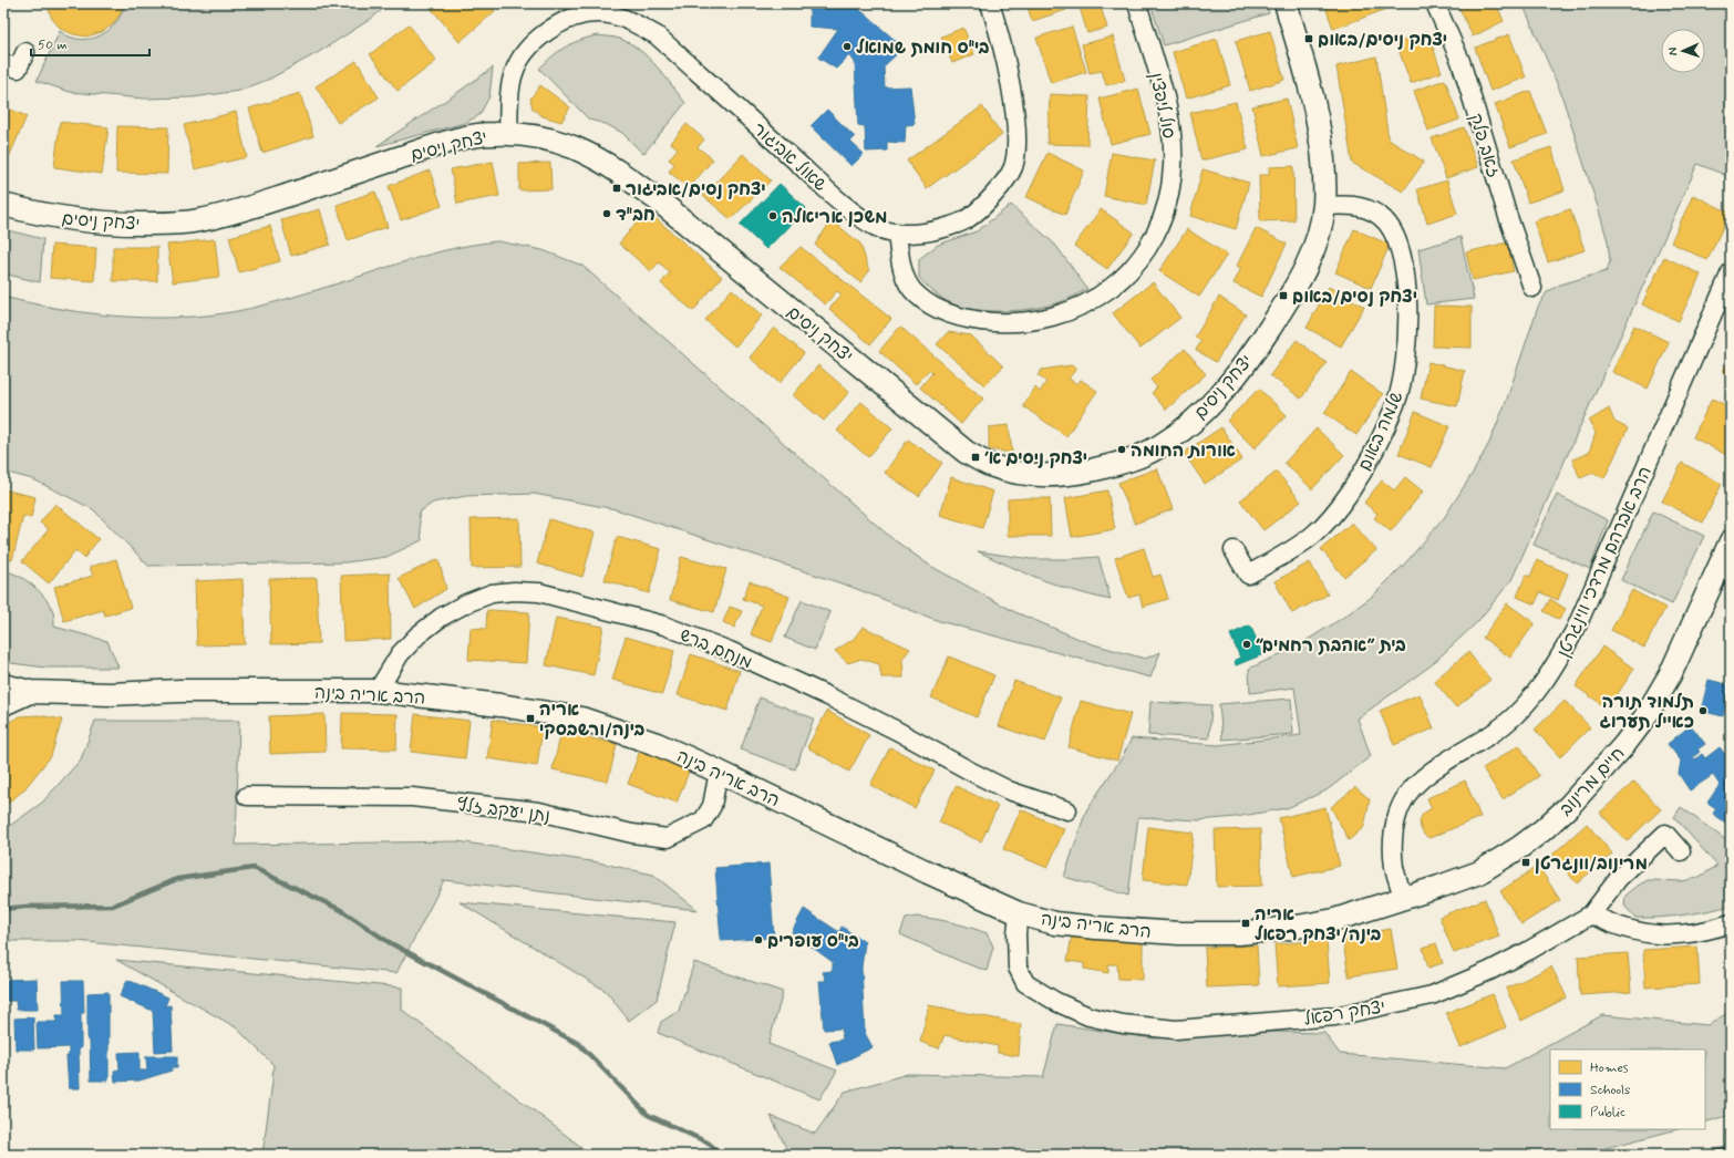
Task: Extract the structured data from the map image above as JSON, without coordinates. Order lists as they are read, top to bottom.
{
  "streets": {
    "street": [
      "סול ליפצין",
      "יצחק ניסים",
      "זאב פלק",
      "שאול אביגור",
      "שלמה באום",
      "הרב אברהם מרדכי ווינגרטן",
      "מנחם ברש",
      "הרב אריה בינה",
      "חיים מרינוב",
      "נתן יעקב זלץ",
      "יצחק רפאל"
    ]
  },
  "crossings": [
    ["סול ליפצין", "שאול אביגור"],
    ["יצחק ניסים", "שאול אביגור"],
    ["יצחק ניסים", "שלמה באום"],
    ["הרב אברהם מרדכי ווינגרטן", "הרב אריה בינה"],
    ["הרב אברהם מרדכי ווינגרטן", "חיים מרינוב"],
    ["מנחם ברש", "הרב אריה בינה"],
    ["הרב אריה בינה", "חיים מרינוב"],
    ["הרב אריה בינה", "נתן יעקב זלץ"],
    ["הרב אריה בינה", "יצחק רפאל"]
  ],
  "places": {
    "transit": [
      "יצחק ניסים/באום",
      "יצחק נסים/אביגור",
      "יצחק נסים/באום",
      "יצחק ניסים א׳",
      "אריה בינה/ורשבסקי",
      "מרינוב/וונגרטן",
      "אריה בינה/יצחק רפאל"
    ],
    "other": [
      "בי\"ס חומת שמואל",
      "חב\"ד",
      "משכן אריאלה",
      "אורות החומה",
      "בית ״אהבת רחמים״",
      "תלמוד תורה כאייל תערוג",
      "בי\"ס עופרים"
    ]
  },
  "legend": ["Homes", "Schools", "Public"],
  "scale_bar": "50 m",
  "north": "left"
}
